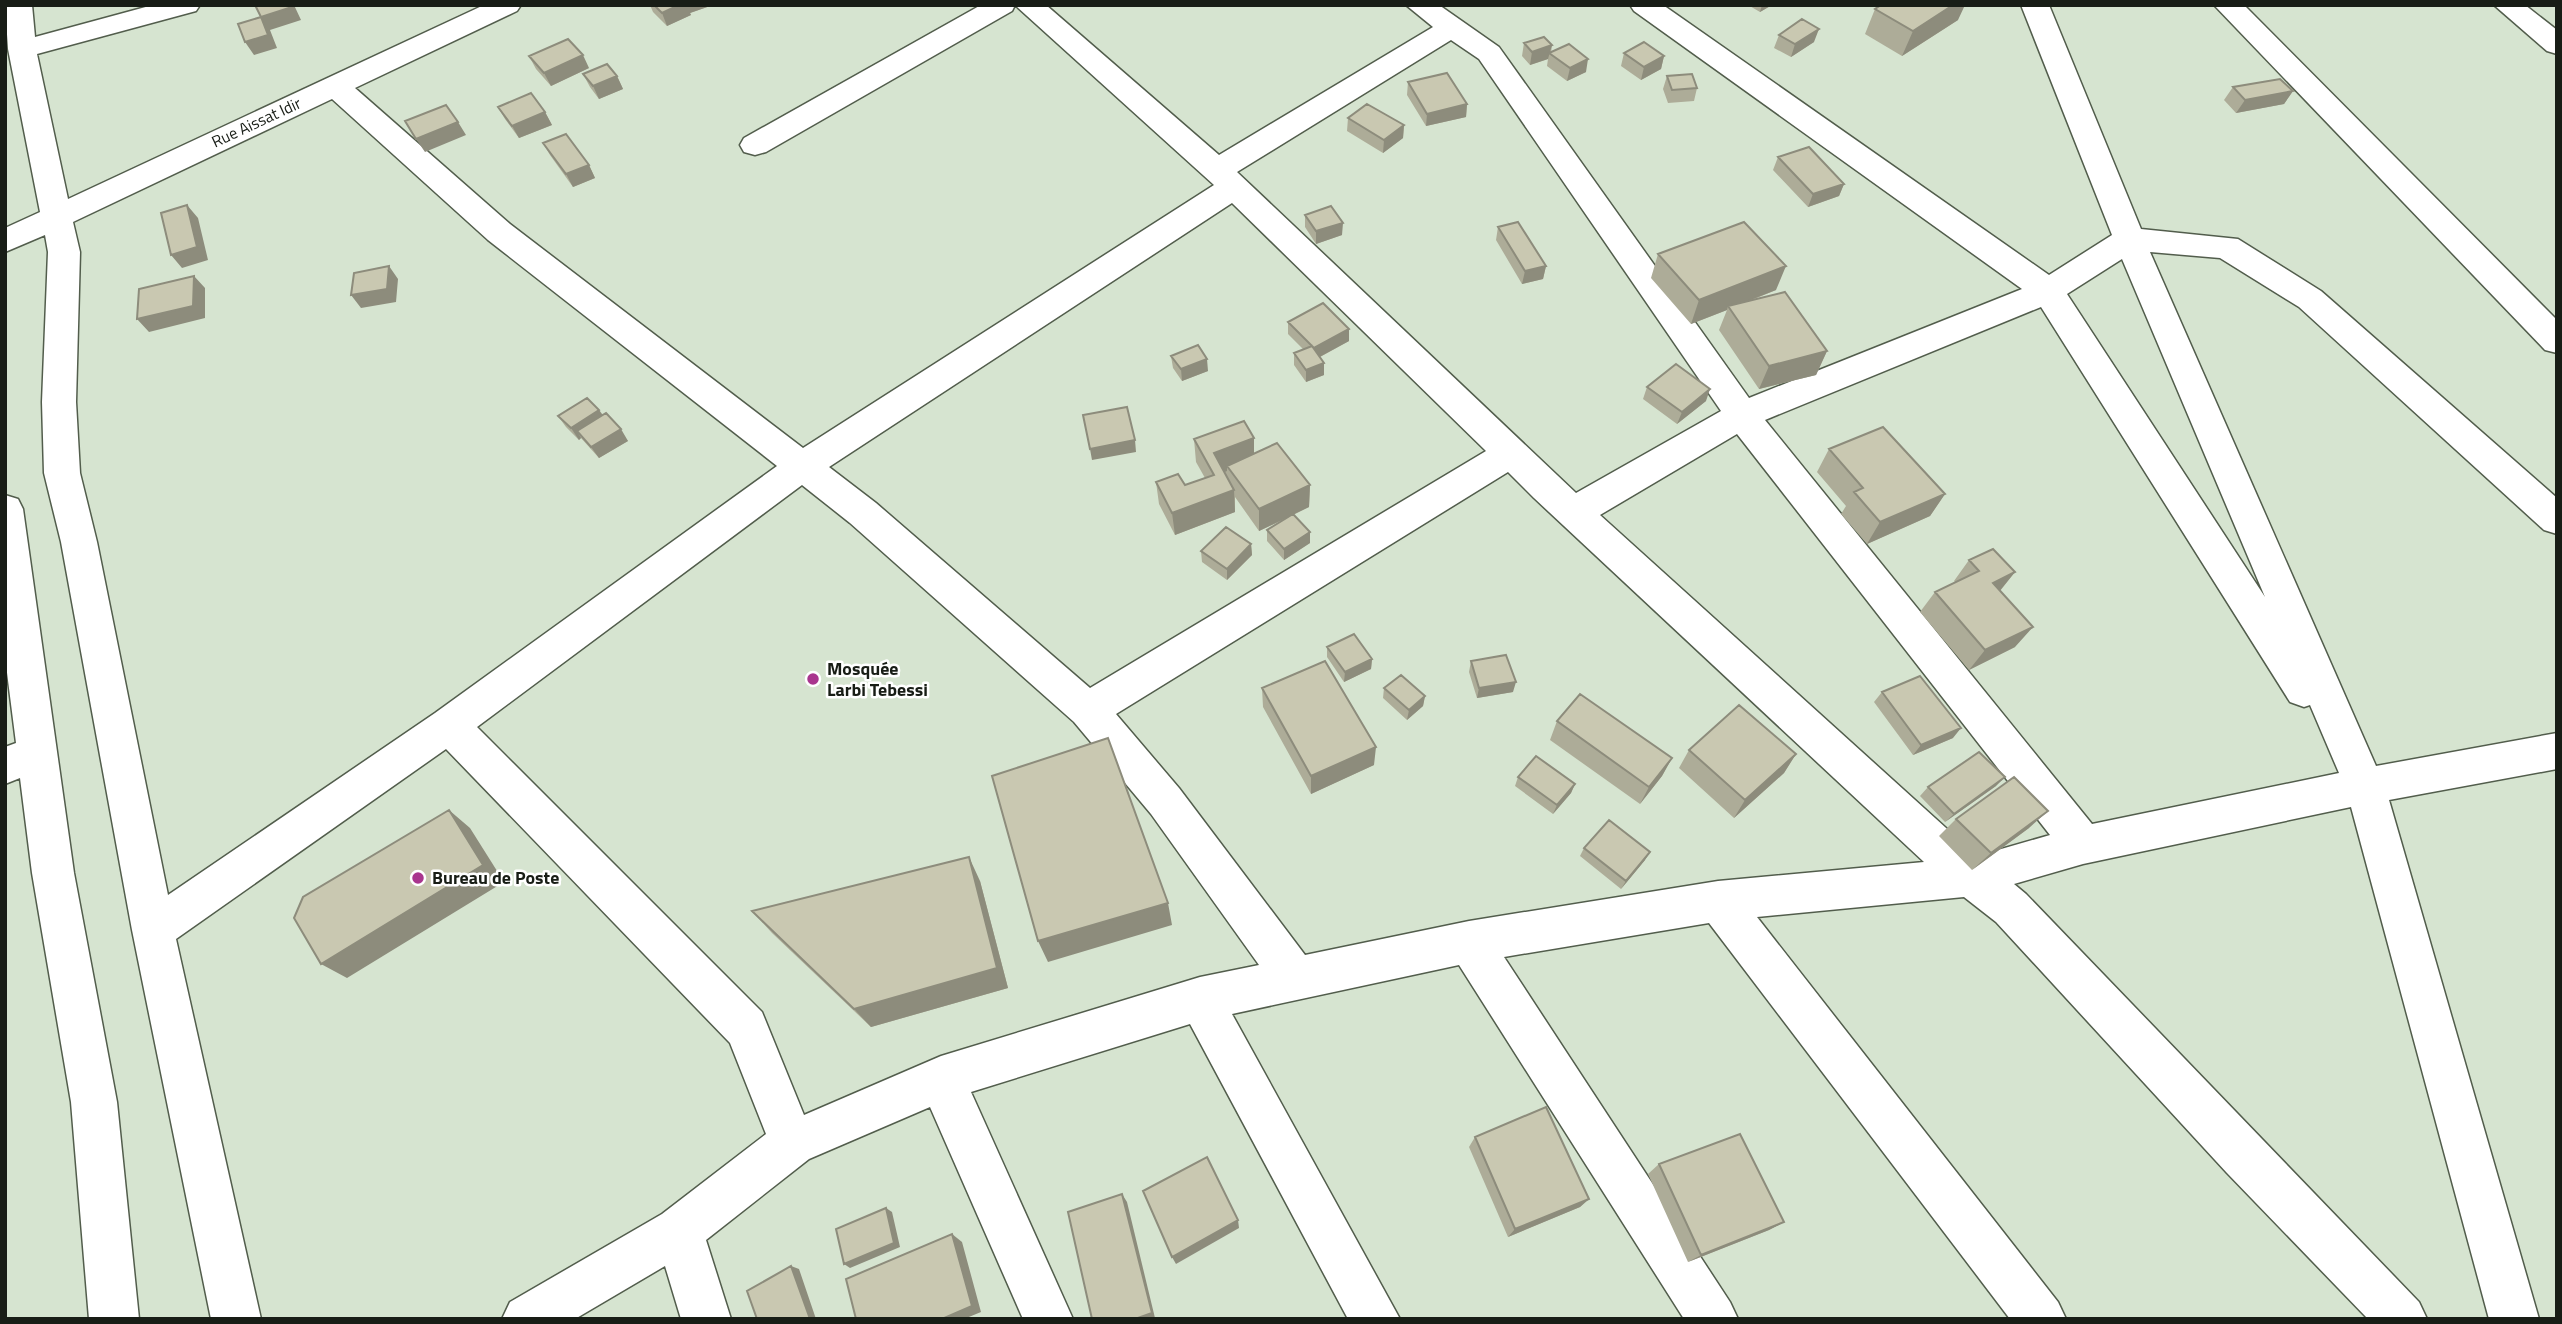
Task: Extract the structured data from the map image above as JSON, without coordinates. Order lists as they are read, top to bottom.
{
  "streets": {
    "street": ["Rue Aissat Idir"]
  },
  "places": ["Mosquée Larbi Tebessi", "Bureau de Poste"]
}
